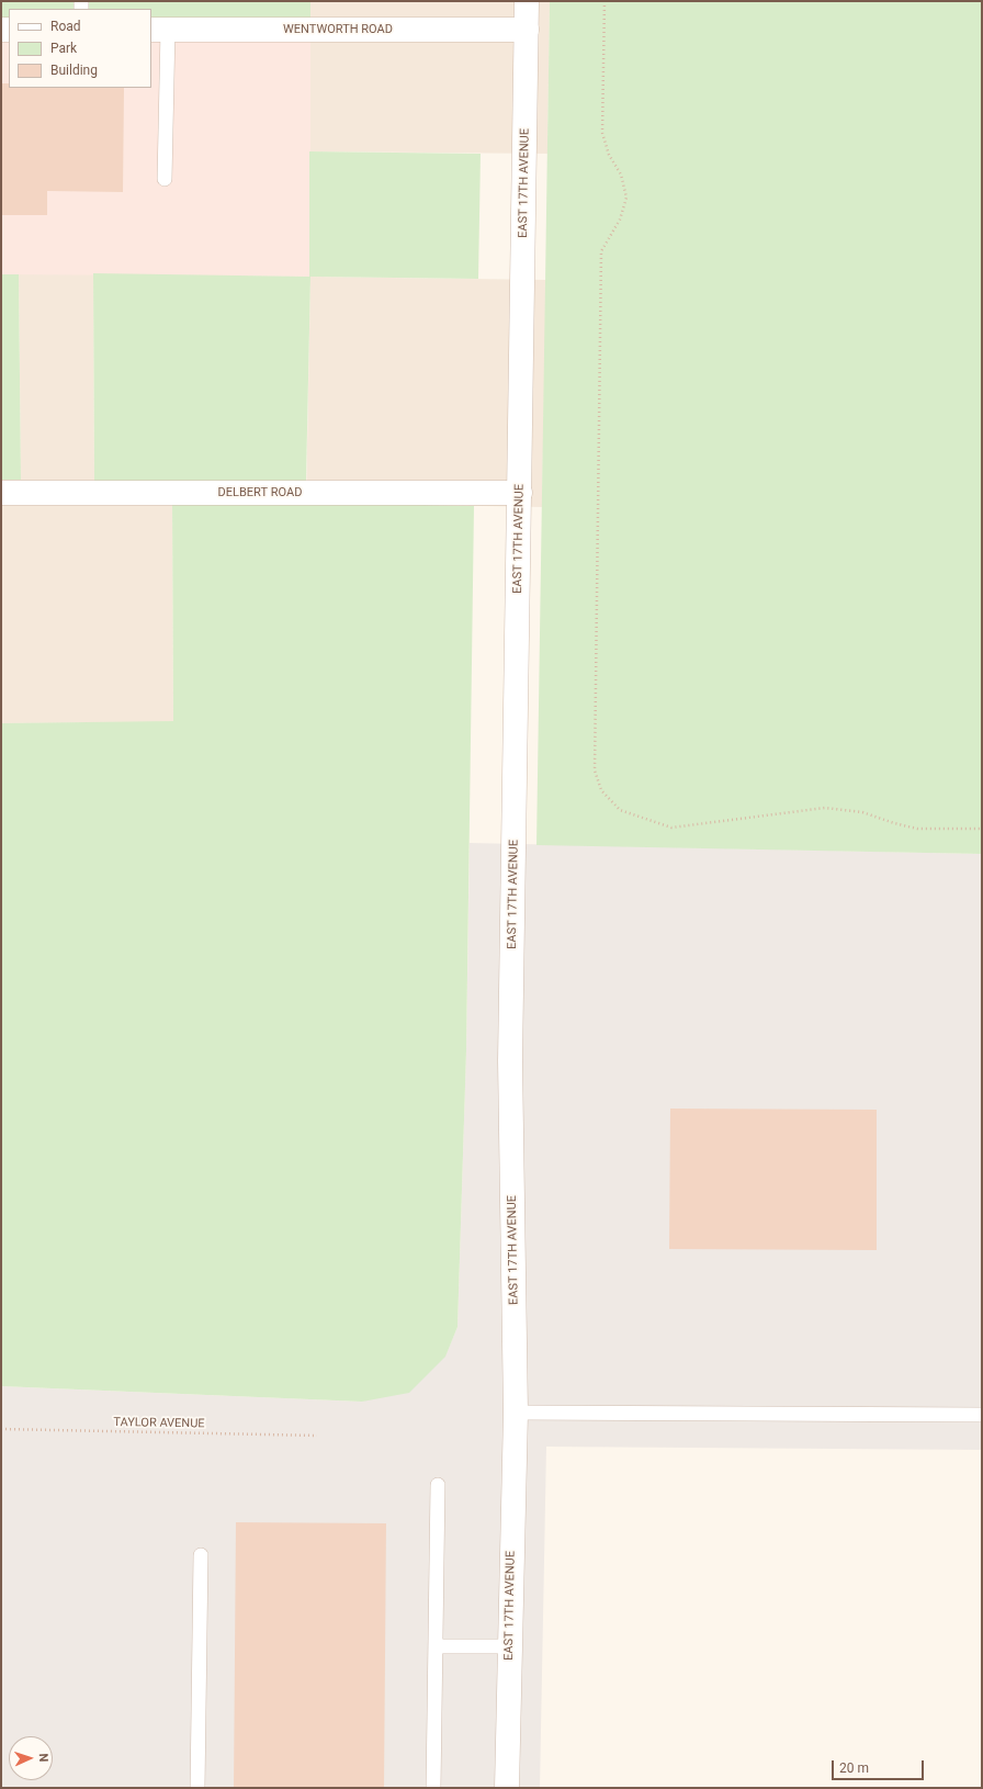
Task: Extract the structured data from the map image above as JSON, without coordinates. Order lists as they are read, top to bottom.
{
  "streets": {
    "street": ["WENTWORTH ROAD", "EAST 17TH AVENUE", "DELBERT ROAD"],
    "path": ["TAYLOR AVENUE"]
  },
  "crossings": [
    ["WENTWORTH ROAD", "EAST 17TH AVENUE"],
    ["EAST 17TH AVENUE", "DELBERT ROAD"]
  ],
  "legend": ["Road", "Park", "Building"],
  "scale_bar": "20 m",
  "north": "right"
}
